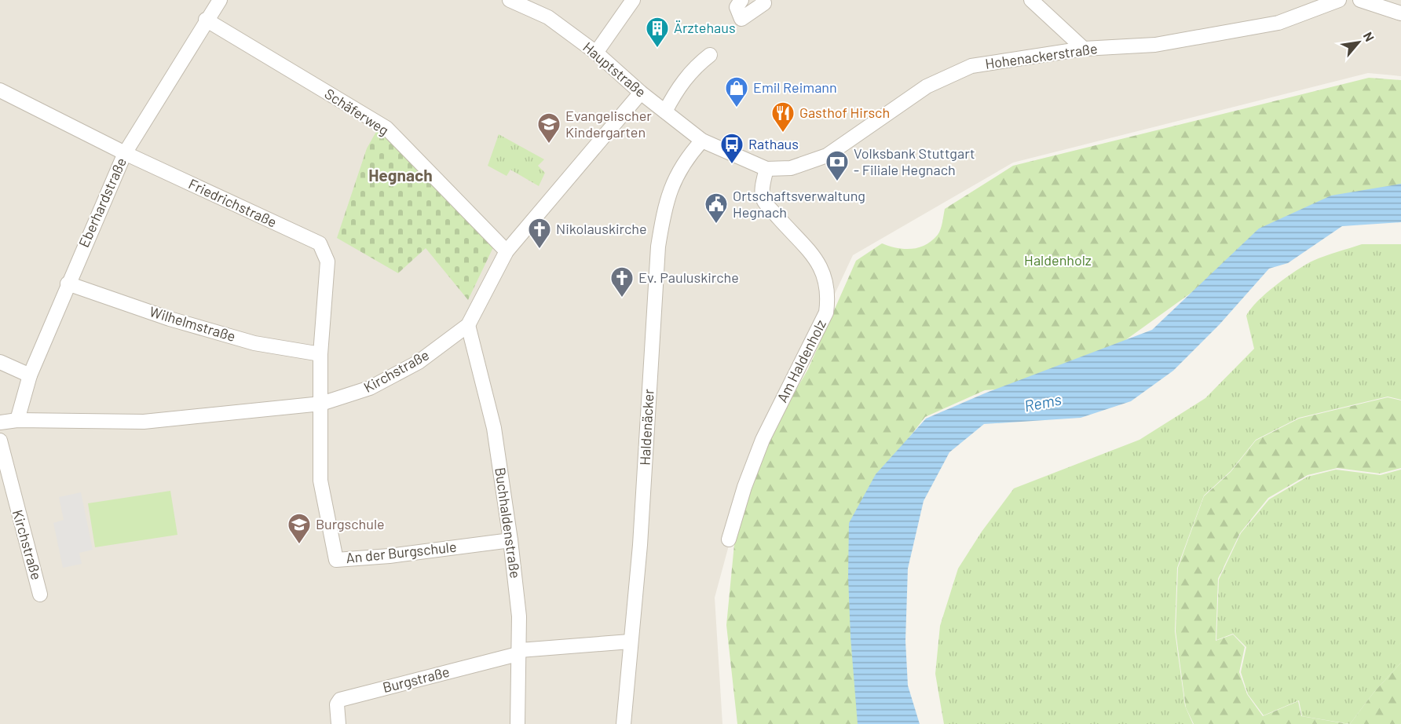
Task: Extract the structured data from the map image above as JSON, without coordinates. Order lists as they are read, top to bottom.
{
  "streets": {
    "street": [
      "Hohenackerstraße",
      "Hauptstraße",
      "Schäferweg",
      "Eberhardstraße",
      "Friedrichstraße",
      "Wilhelmstraße",
      "Am Haldenholz",
      "Kirchstraße",
      "Haldenäcker",
      "Buchhaldenstraße",
      "An der Burgschule",
      "Burgstraße"
    ]
  },
  "crossings": [
    ["Hohenackerstraße", "Hauptstraße"],
    ["Hohenackerstraße", "Am Haldenholz"],
    ["Hauptstraße", "Am Haldenholz"],
    ["Hauptstraße", "Kirchstraße"],
    ["Hauptstraße", "Haldenäcker"],
    ["Schäferweg", "Eberhardstraße"],
    ["Schäferweg", "Kirchstraße"],
    ["Eberhardstraße", "Friedrichstraße"],
    ["Eberhardstraße", "Wilhelmstraße"],
    ["Eberhardstraße", "Kirchstraße"],
    ["Friedrichstraße", "Wilhelmstraße"],
    ["Friedrichstraße", "Kirchstraße"],
    ["Friedrichstraße", "An der Burgschule"],
    ["Kirchstraße", "Buchhaldenstraße"],
    ["Kirchstraße", "An der Burgschule"],
    ["Haldenäcker", "Burgstraße"],
    ["Buchhaldenstraße", "An der Burgschule"],
    ["Buchhaldenstraße", "Burgstraße"]
  ],
  "districts": ["Hegnach"],
  "water": ["Rems"],
  "parks": ["Haldenholz"],
  "places": {
    "building": ["Ärztehaus"],
    "shop": ["Emil Reimann"],
    "restaurant": ["Gasthof Hirsch"],
    "school or university": ["Evangelischer Kindergarten", "Burgschule"],
    "bus stop": ["Rathaus"],
    "bank": ["Volksbank Stuttgart - Filiale Hegnach"],
    "public building": ["Ortschaftsverwaltung Hegnach"],
    "church": ["Nikolauskirche", "Ev. Pauluskirche"]
  },
  "north": "top right"
}
